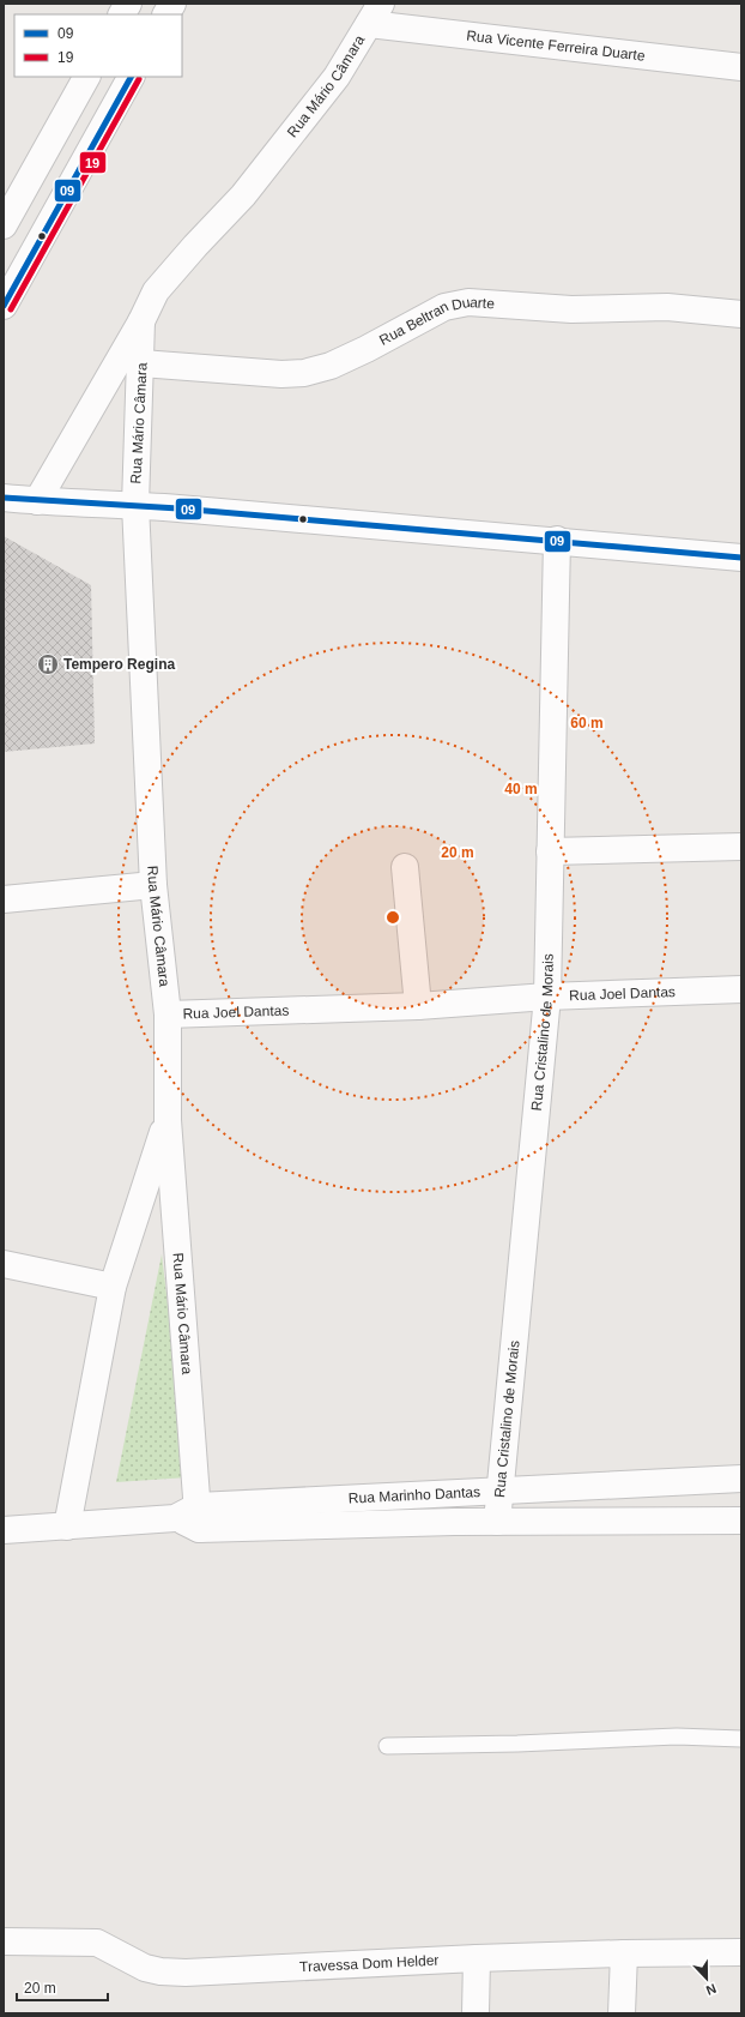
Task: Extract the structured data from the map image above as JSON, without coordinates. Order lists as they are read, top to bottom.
{
  "streets": {
    "street": [
      "Rua Vicente Ferreira Duarte",
      "Rua Mário Câmara",
      "Rua Beltran Duarte",
      "Rua Joel Dantas",
      "Rua Cristalino de Morais",
      "Rua Marinho Dantas",
      "Travessa Dom Helder"
    ]
  },
  "crossings": [
    ["Rua Vicente Ferreira Duarte", "Rua Mário Câmara"],
    ["Rua Mário Câmara", "Rua Beltran Duarte"],
    ["Rua Mário Câmara", "Rua Joel Dantas"],
    ["Rua Mário Câmara", "Rua Marinho Dantas"],
    ["Rua Joel Dantas", "Rua Cristalino de Morais"],
    ["Rua Cristalino de Morais", "Rua Marinho Dantas"]
  ],
  "places": {
    "building": ["Tempero Regina"]
  },
  "lines": ["transit line 09", "transit line 19"],
  "legend": ["09", "19"],
  "scale_bar": "20 m",
  "north": "bottom",
  "rings": ["60 m", "40 m", "20 m"]
}
